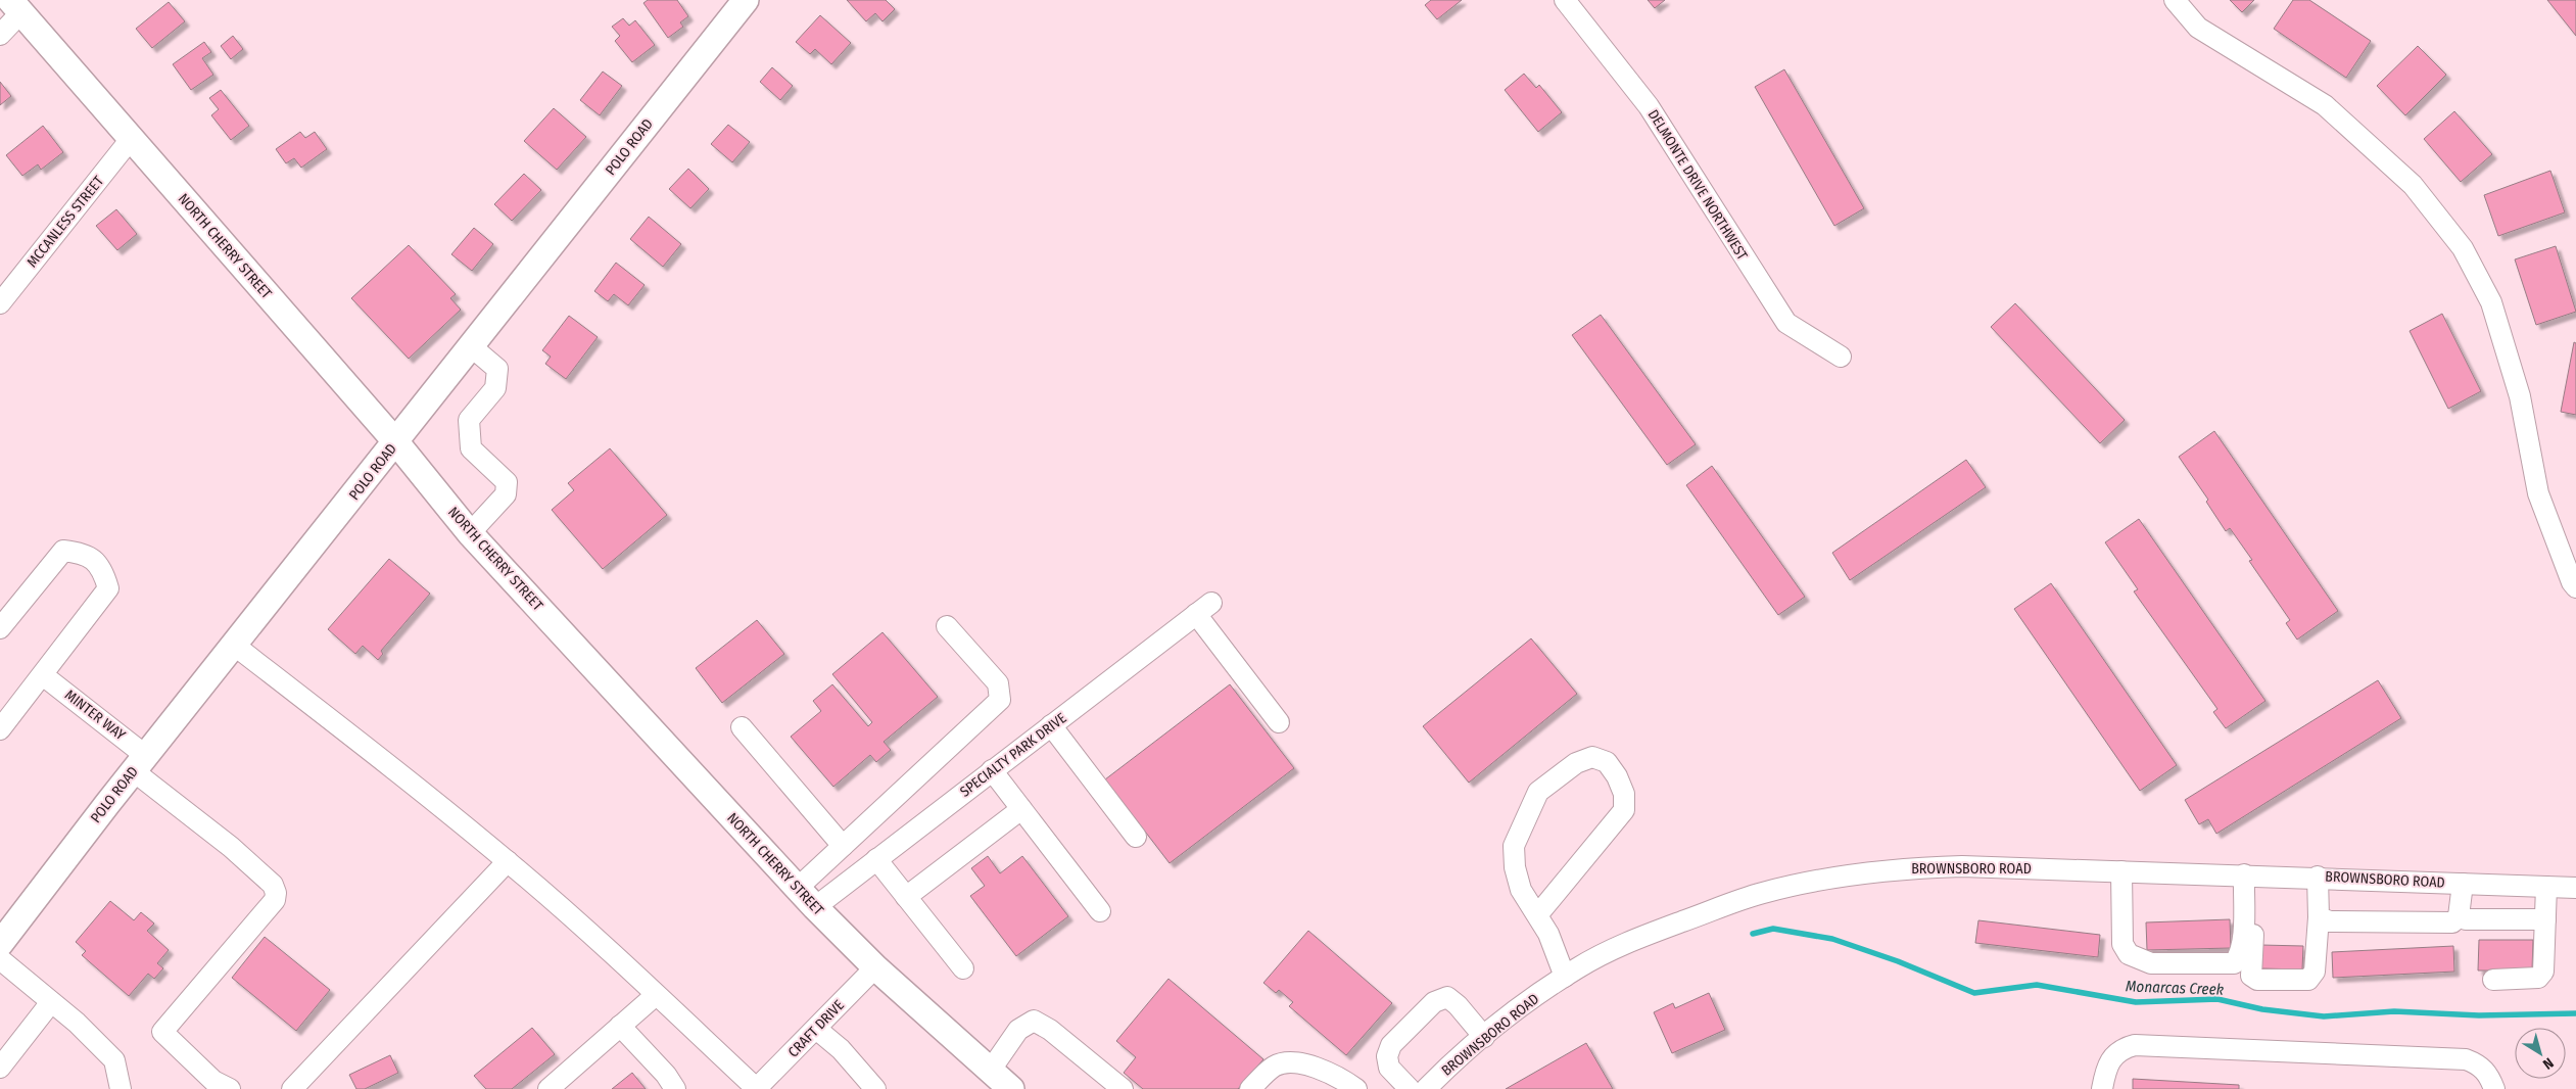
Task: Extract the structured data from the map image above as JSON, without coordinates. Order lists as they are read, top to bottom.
{
  "streets": {
    "main road": ["POLO ROAD", "NORTH CHERRY STREET"],
    "street": [
      "DELMONTE DRIVE NORTHWEST",
      "MCCANLESS STREET",
      "MINTER WAY",
      "SPECIALTY PARK DRIVE",
      "BROWNSBORO ROAD",
      "CRAFT DRIVE"
    ]
  },
  "crossings": [
    ["POLO ROAD", "NORTH CHERRY STREET"],
    ["POLO ROAD", "MINTER WAY"],
    ["MCCANLESS STREET", "NORTH CHERRY STREET"],
    ["NORTH CHERRY STREET", "SPECIALTY PARK DRIVE"],
    ["NORTH CHERRY STREET", "CRAFT DRIVE"]
  ],
  "water": ["Monarcas Creek"],
  "north": "bottom right"
}
